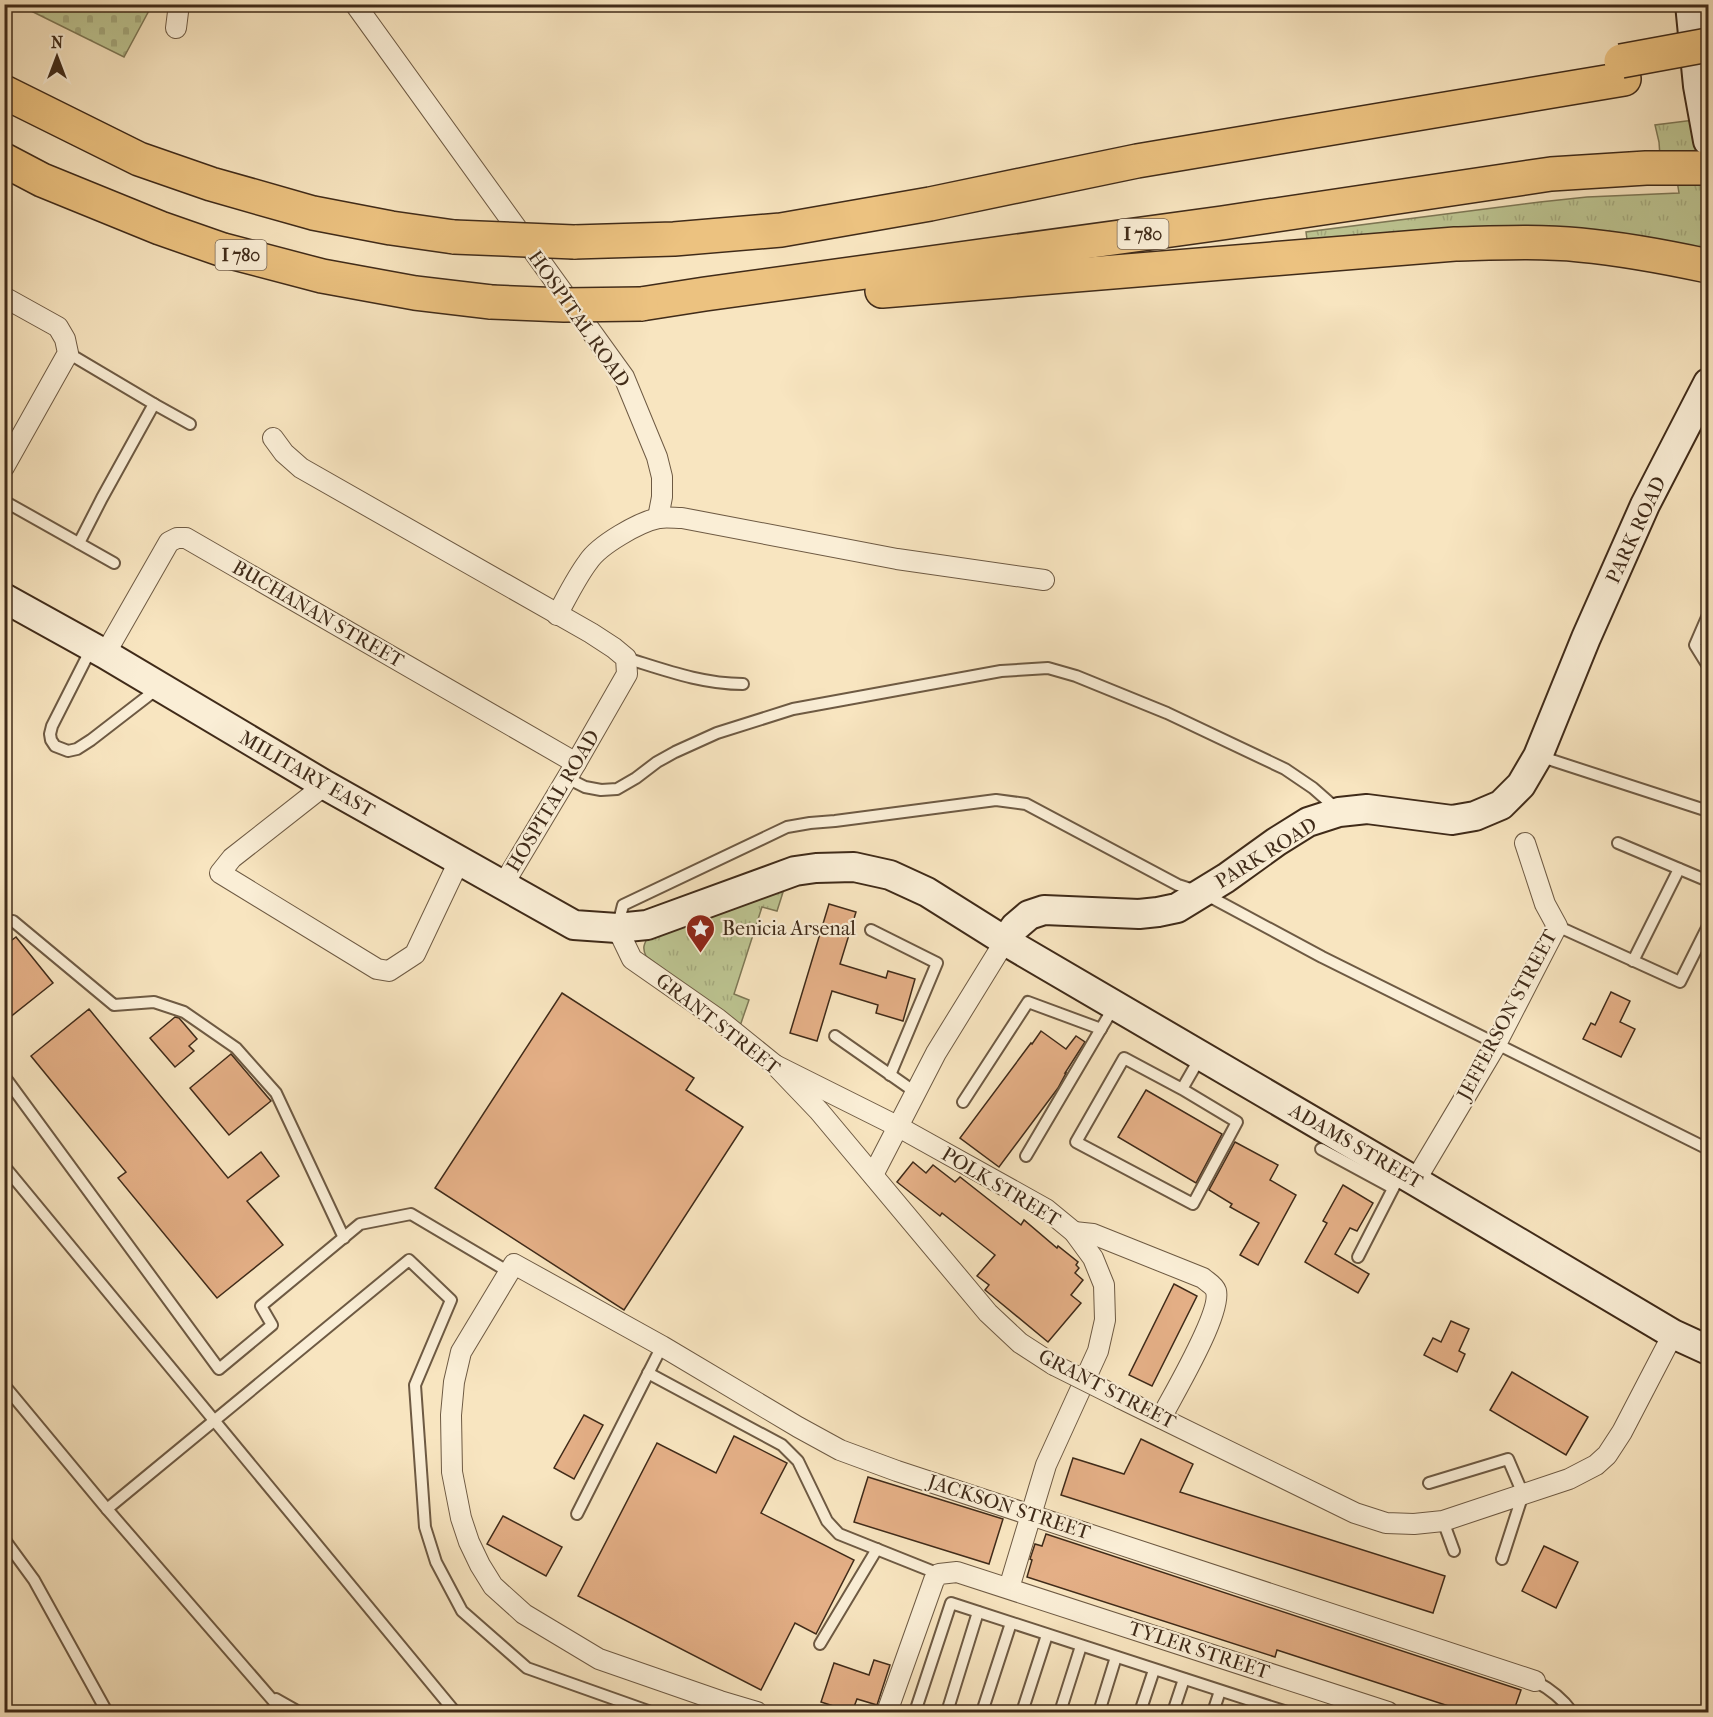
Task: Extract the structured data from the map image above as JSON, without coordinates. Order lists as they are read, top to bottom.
{
  "streets": {
    "highway": ["I 780"],
    "street": [
      "HOSPITAL ROAD",
      "PARK ROAD",
      "BUCHANAN STREET",
      "MILITARY EAST",
      "JEFFERSON STREET",
      "GRANT STREET",
      "ADAMS STREET",
      "POLK STREET",
      "JACKSON STREET",
      "TYLER STREET"
    ]
  },
  "crossings": [
    ["HOSPITAL ROAD", "BUCHANAN STREET"],
    ["HOSPITAL ROAD", "MILITARY EAST"],
    ["PARK ROAD", "GRANT STREET"],
    ["PARK ROAD", "ADAMS STREET"],
    ["PARK ROAD", "POLK STREET"],
    ["BUCHANAN STREET", "MILITARY EAST"],
    ["MILITARY EAST", "GRANT STREET"],
    ["JEFFERSON STREET", "ADAMS STREET"],
    ["GRANT STREET", "ADAMS STREET"],
    ["GRANT STREET", "POLK STREET"],
    ["POLK STREET", "JACKSON STREET"],
    ["POLK STREET", "TYLER STREET"]
  ],
  "places": {
    "place": ["Benicia Arsenal"]
  },
  "north": "top"
}
